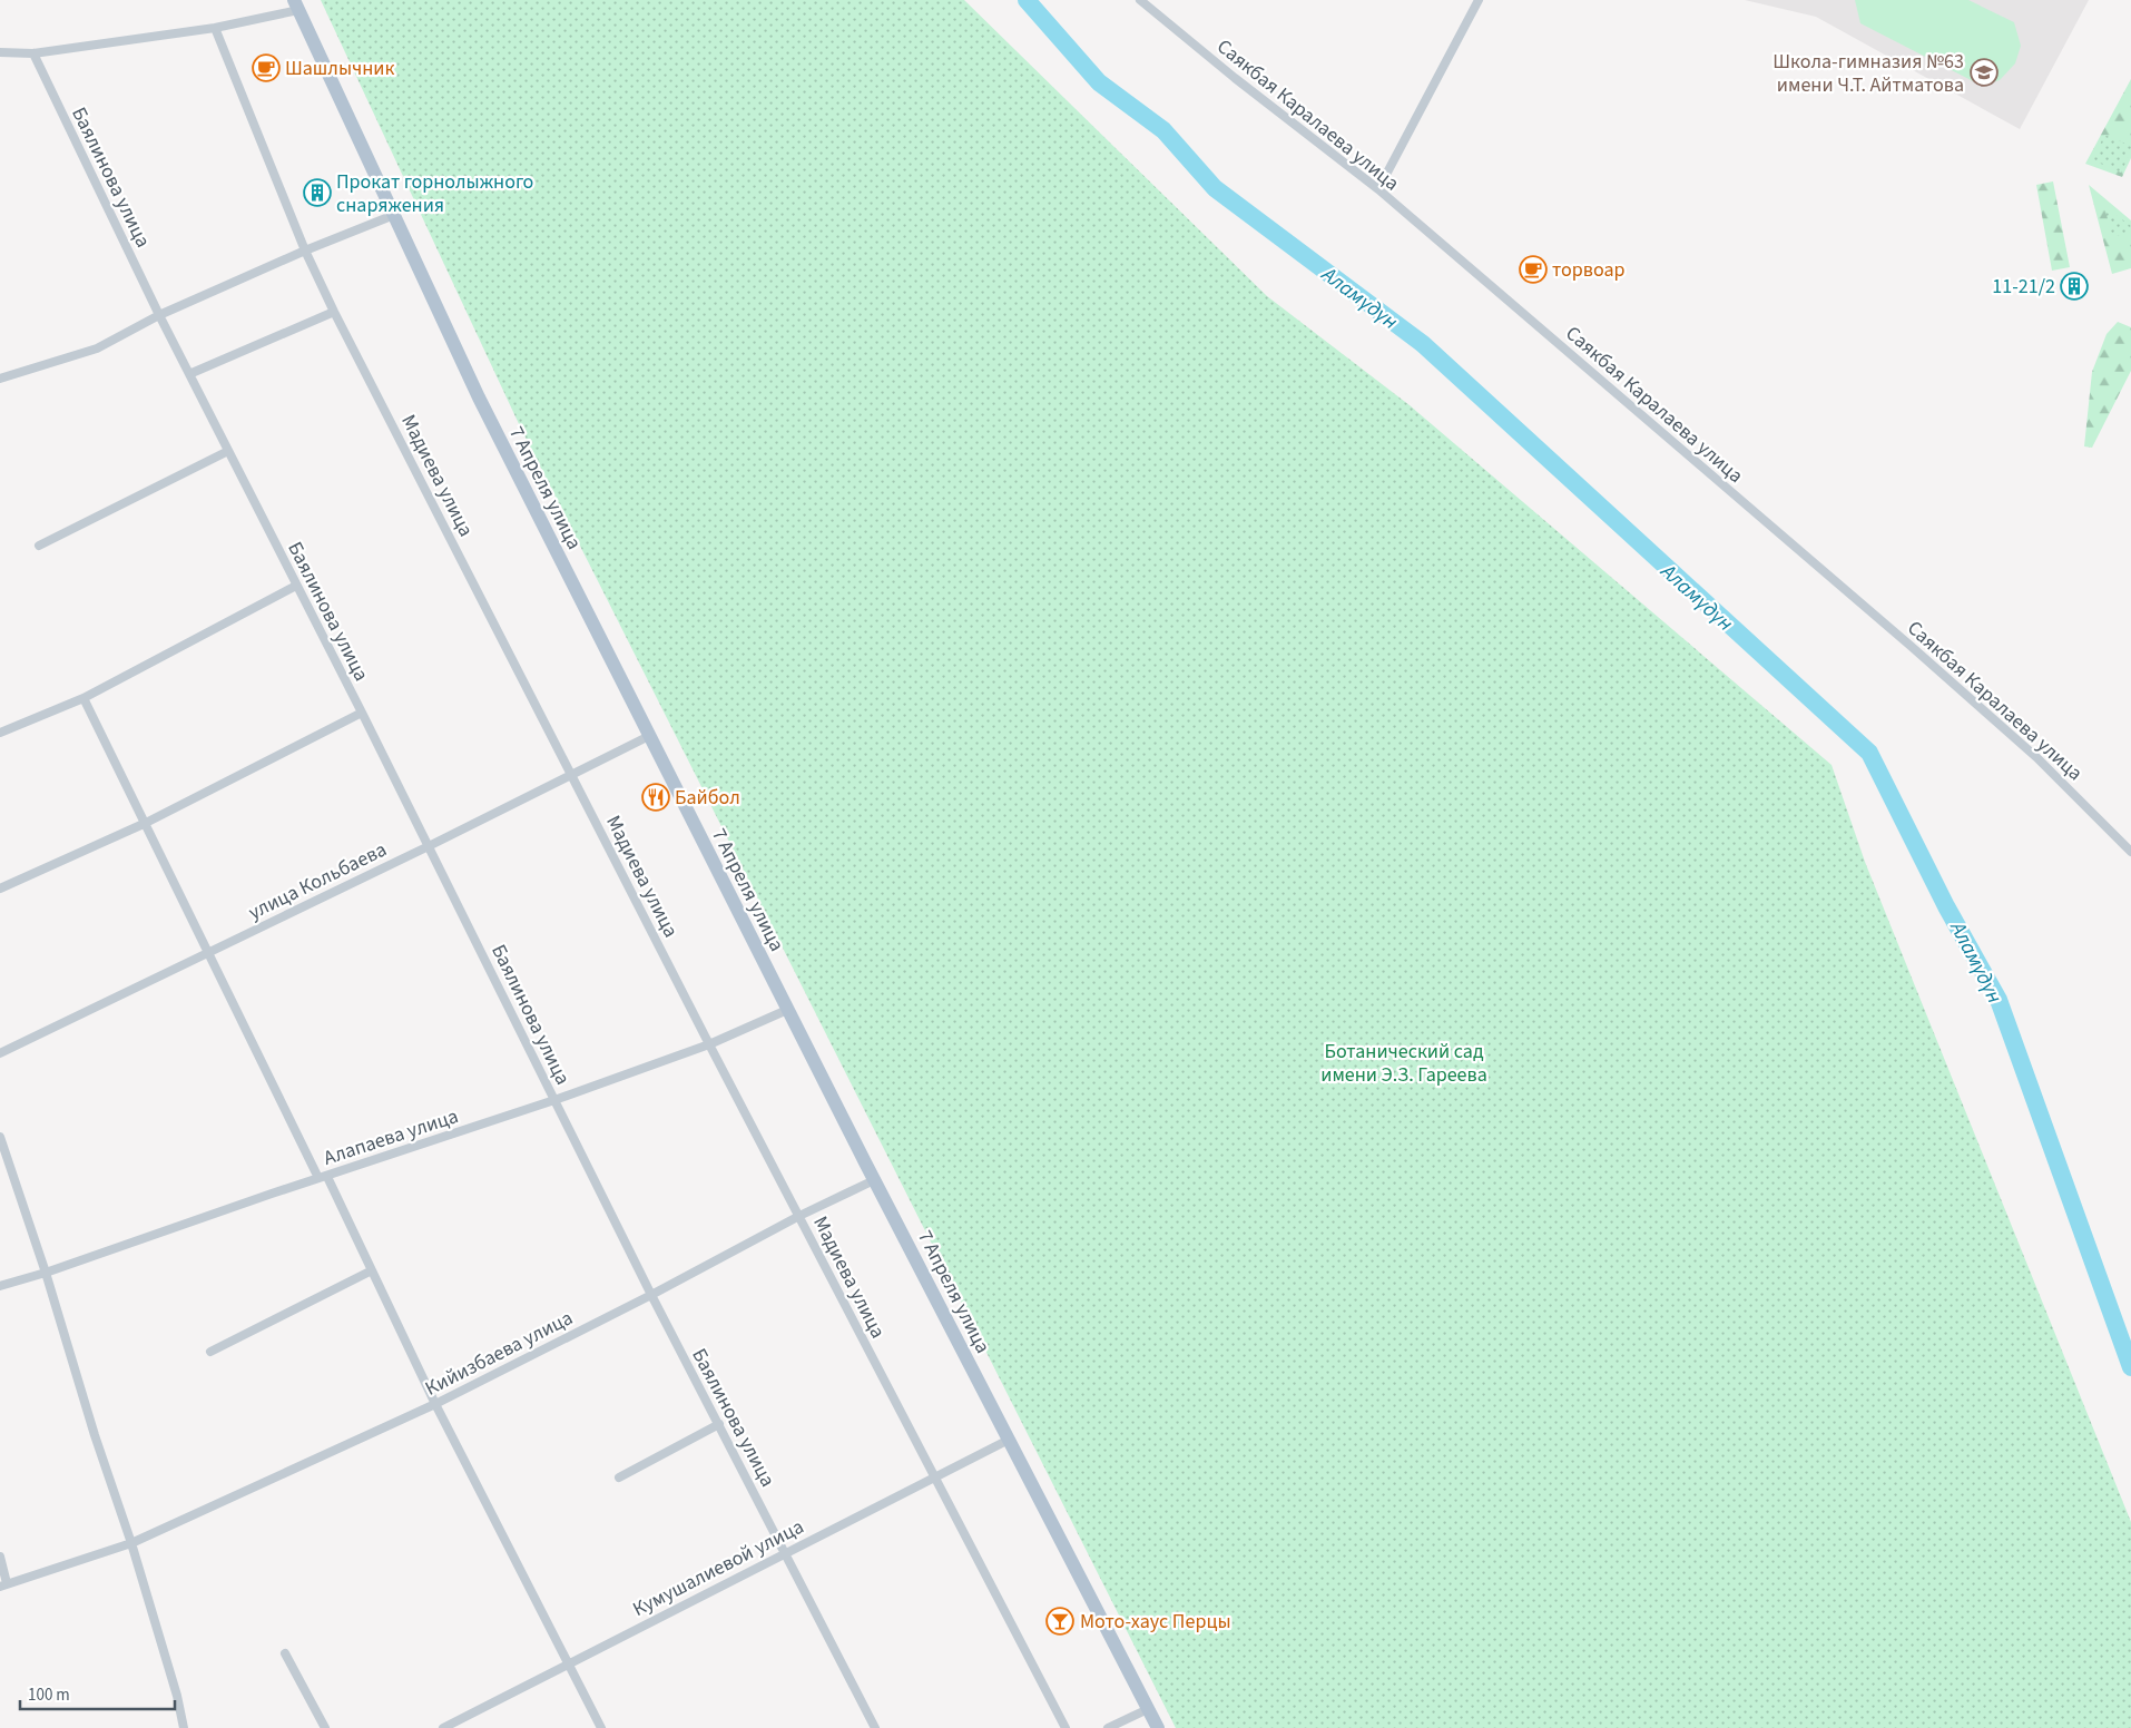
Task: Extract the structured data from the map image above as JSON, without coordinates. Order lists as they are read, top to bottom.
{
  "streets": {
    "main road": ["7 Апреля улица"],
    "street": [
      "Саякбая Каралаева улица",
      "Баялинова улица",
      "Мадиева улица",
      "улица Кольбаева",
      "Алапаева улица",
      "Кийизбаева улица",
      "Кумушалиевой улица"
    ]
  },
  "crossings": [
    ["Баялинова улица", "улица Кольбаева"],
    ["Баялинова улица", "Алапаева улица"],
    ["Баялинова улица", "Кийизбаева улица"],
    ["Баялинова улица", "Кумушалиевой улица"],
    ["Мадиева улица", "улица Кольбаева"],
    ["Мадиева улица", "Алапаева улица"],
    ["Мадиева улица", "Кийизбаева улица"],
    ["Мадиева улица", "Кумушалиевой улица"],
    ["7 Апреля улица", "улица Кольбаева"],
    ["7 Апреля улица", "Алапаева улица"],
    ["7 Апреля улица", "Кийизбаева улица"],
    ["7 Апреля улица", "Кумушалиевой улица"]
  ],
  "water": ["Аламүдүн"],
  "parks": ["Ботанический сад имени Э.З. Гареева"],
  "places": {
    "cafe": ["Шашлычник", "торвоар"],
    "school or university": ["Школа-гимназия №63 имени Ч.Т. Айтматова"],
    "building": ["Прокат горнолыжного снаряжения", "11-21/2"],
    "restaurant": ["Байбол"],
    "bar": ["Мото-хаус Перцы"]
  },
  "scale_bar": "100 m"
}
